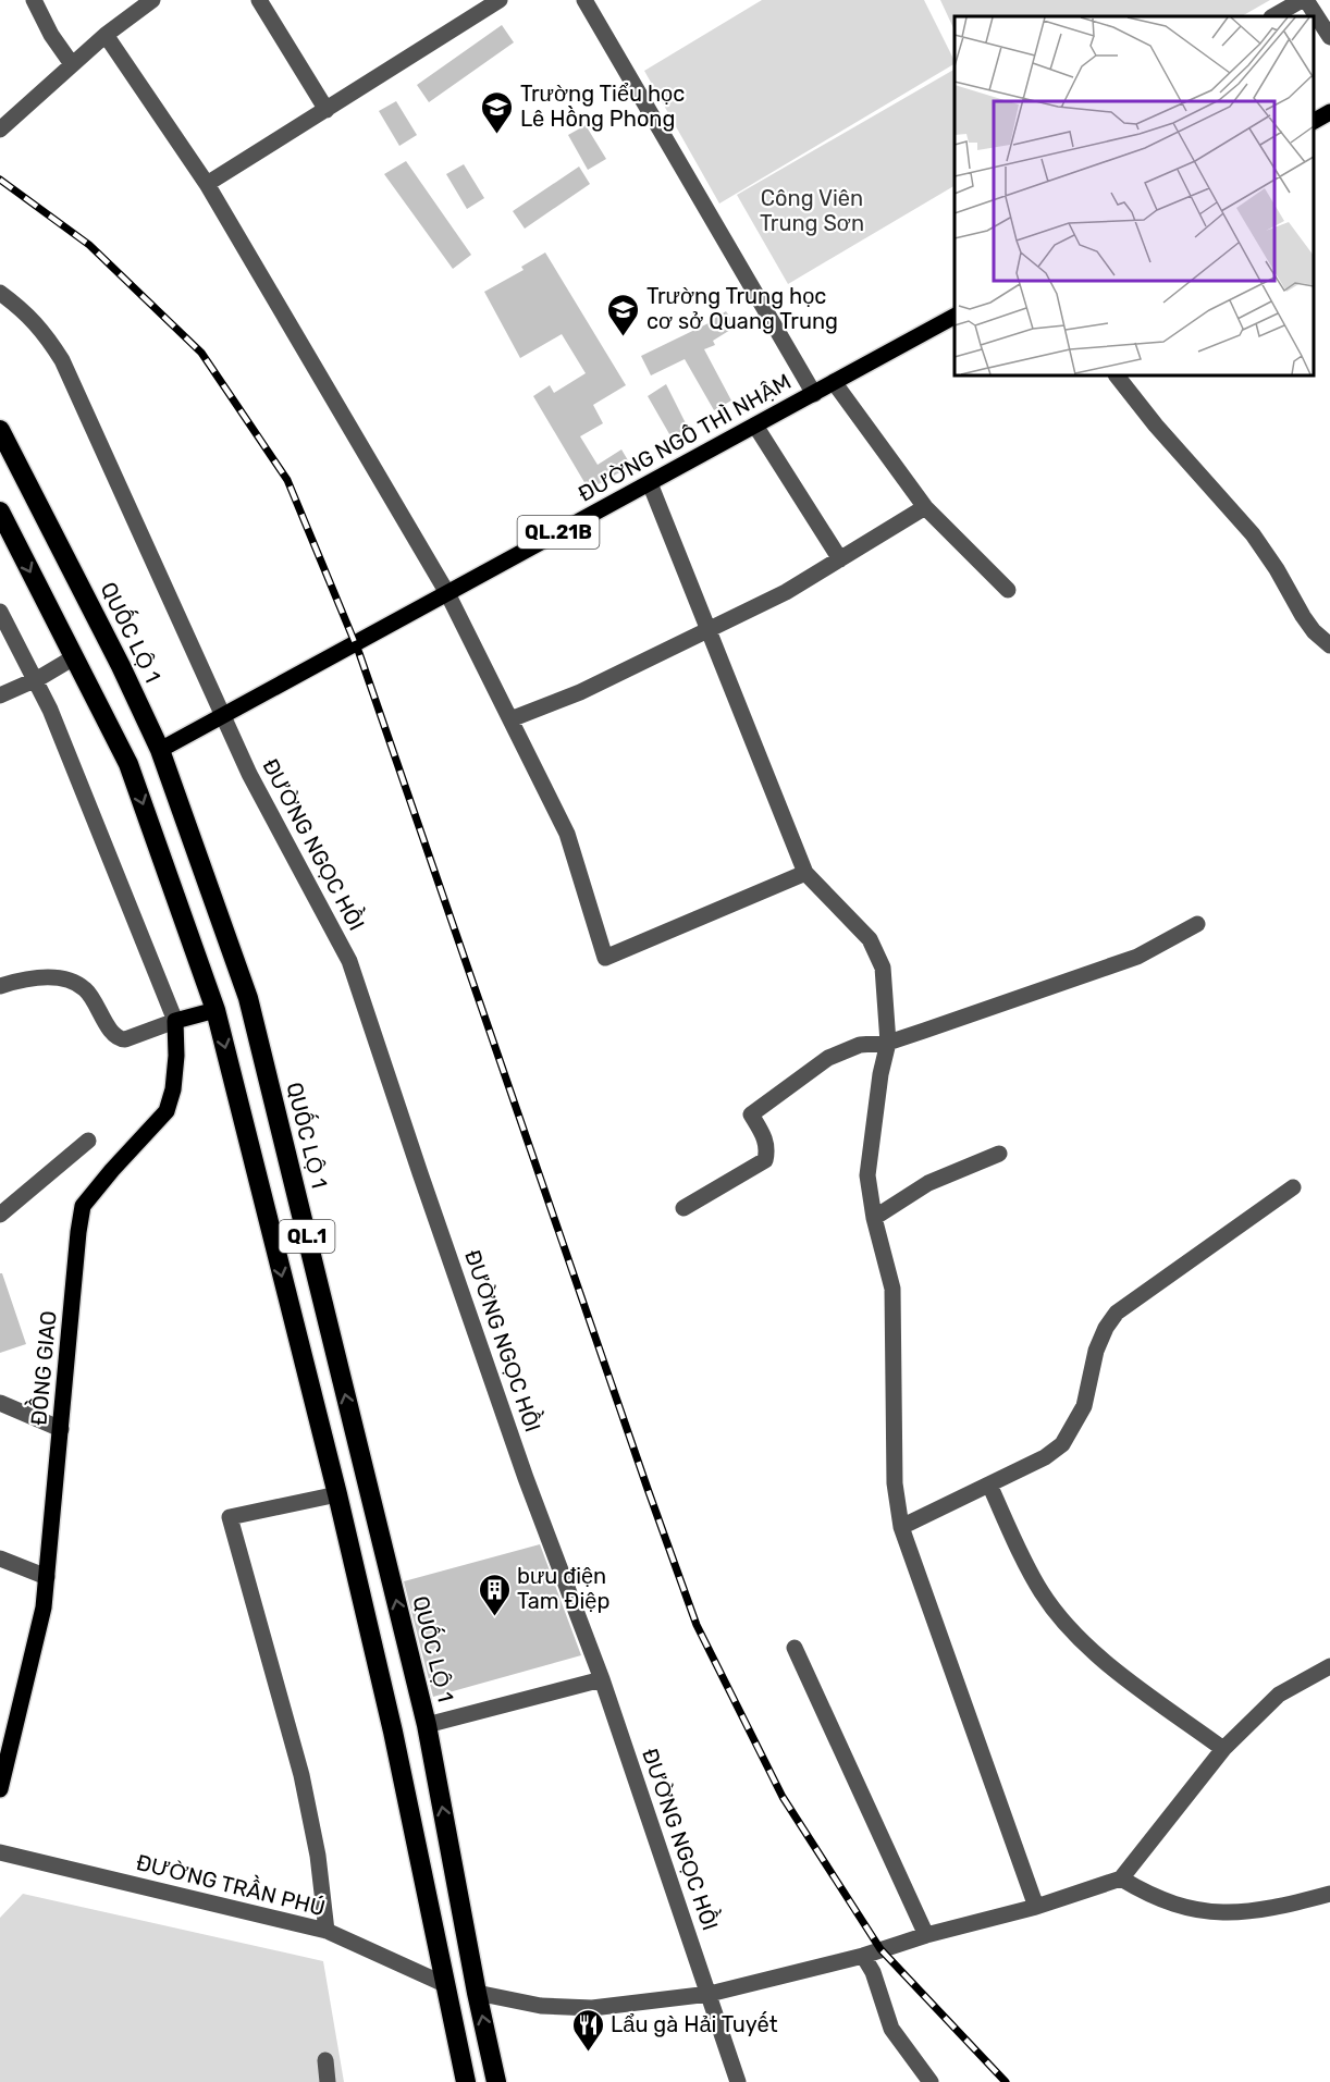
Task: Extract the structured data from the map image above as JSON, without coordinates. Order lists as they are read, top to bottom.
{
  "streets": {
    "highway": ["QUỐC LỘ 1", "QL.1"],
    "main road": ["ĐƯỜNG NGÔ THÌ NHẬM", "QL.21B", "ĐỒNG GIAO"],
    "street": ["ĐƯỜNG NGỌC HỒI", "ĐƯỜNG TRẦN PHÚ"]
  },
  "crossings": [
    ["ĐƯỜNG NGÔ THÌ NHẬM", "QUỐC LỘ 1"],
    ["ĐƯỜNG NGÔ THÌ NHẬM", "ĐƯỜNG NGỌC HỒI"],
    ["QL.1", "ĐƯỜNG TRẦN PHÚ"]
  ],
  "parks": ["Công Viên Trung Sơn"],
  "places": {
    "school or university": ["Trường Tiểu học Lê Hồng Phong", "Trường Trung học cơ sở Quang Trung"],
    "building": ["bưu điện Tam Điệp"],
    "restaurant": ["Lẩu gà Hải Tuyết"]
  }
}
